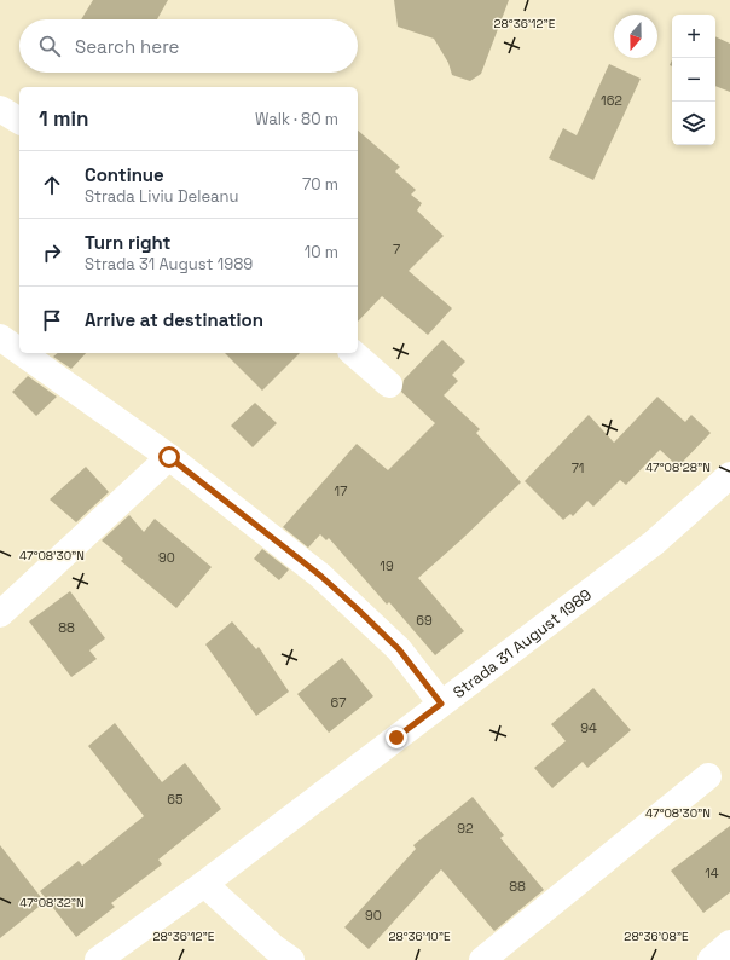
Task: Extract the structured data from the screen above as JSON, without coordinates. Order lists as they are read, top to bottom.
{
  "streets": {
    "street": ["Strada 31 August 1989"]
  },
  "house_numbers": [
    "162",
    "7",
    "71",
    "17",
    "90",
    "19",
    "69",
    "88",
    "67",
    "94",
    "65",
    "92",
    "14",
    "88",
    "90"
  ],
  "north": "bottom",
  "page": {
    "map_buttons": ["+", "−"],
    "search": "Search here",
    "heading": ["1 min", "Walk · 80 m"],
    "list": [
      ["Continue", "Strada Liviu Deleanu", "70 m"],
      ["Turn right", "Strada 31 August 1989", "10 m"],
      "Arrive at destination"
    ]
  },
  "coordinates": [
    "28°36'12\"E",
    "47°08'28\"N",
    "47°08'30\"N",
    "47°08'32\"N",
    "28°36'10\"E",
    "28°36'08\"E"
  ]
}
